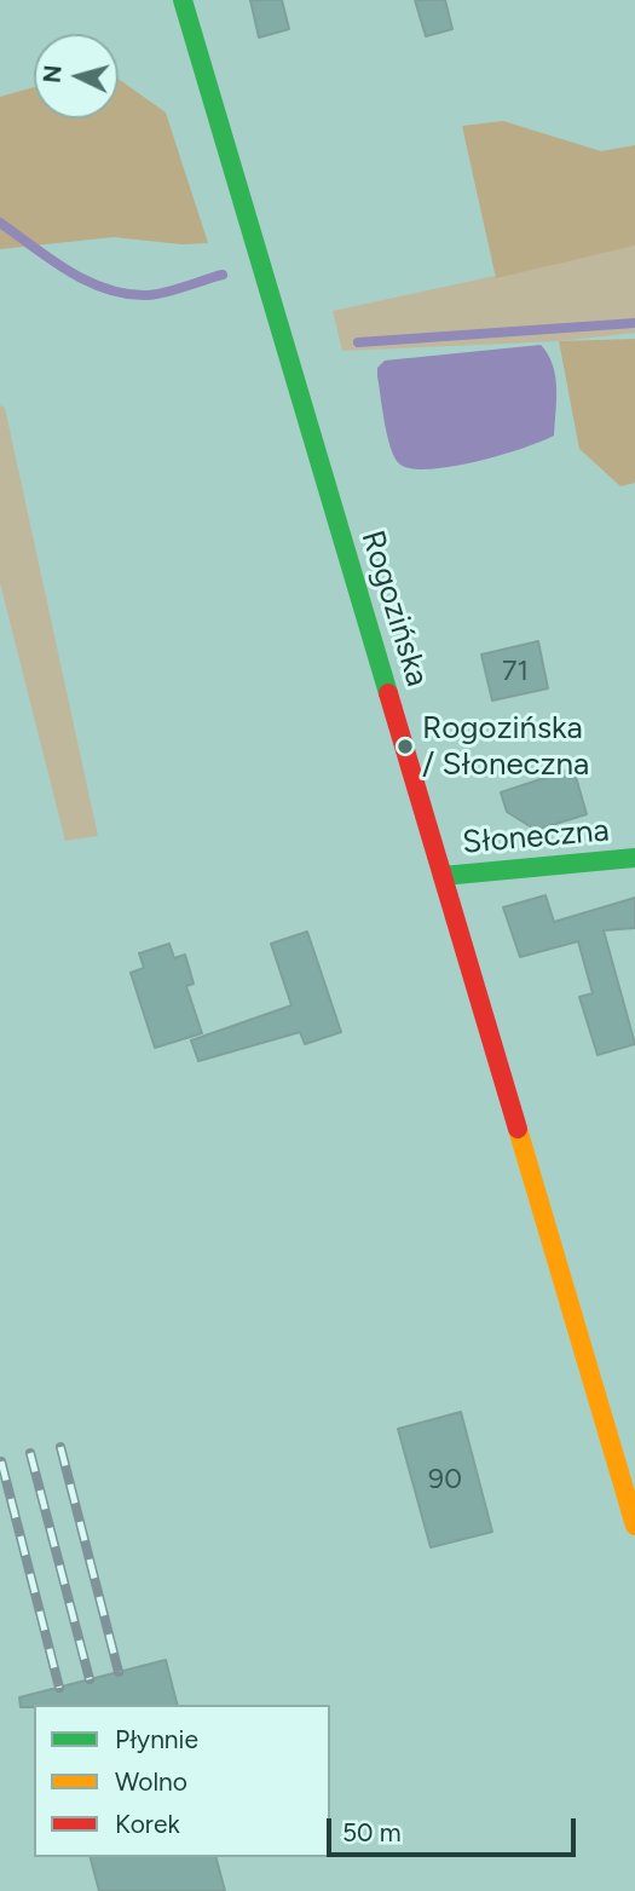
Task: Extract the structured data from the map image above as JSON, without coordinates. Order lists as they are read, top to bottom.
{
  "streets": {
    "street": ["Rogozińska", "Słoneczna"]
  },
  "crossings": [
    ["Rogozińska", "Słoneczna"]
  ],
  "places": ["Rogozińska / Słoneczna"],
  "house_numbers": ["71", "90"],
  "legend": ["Płynnie", "Wolno", "Korek"],
  "scale_bar": "50 m",
  "north": "left"
}
